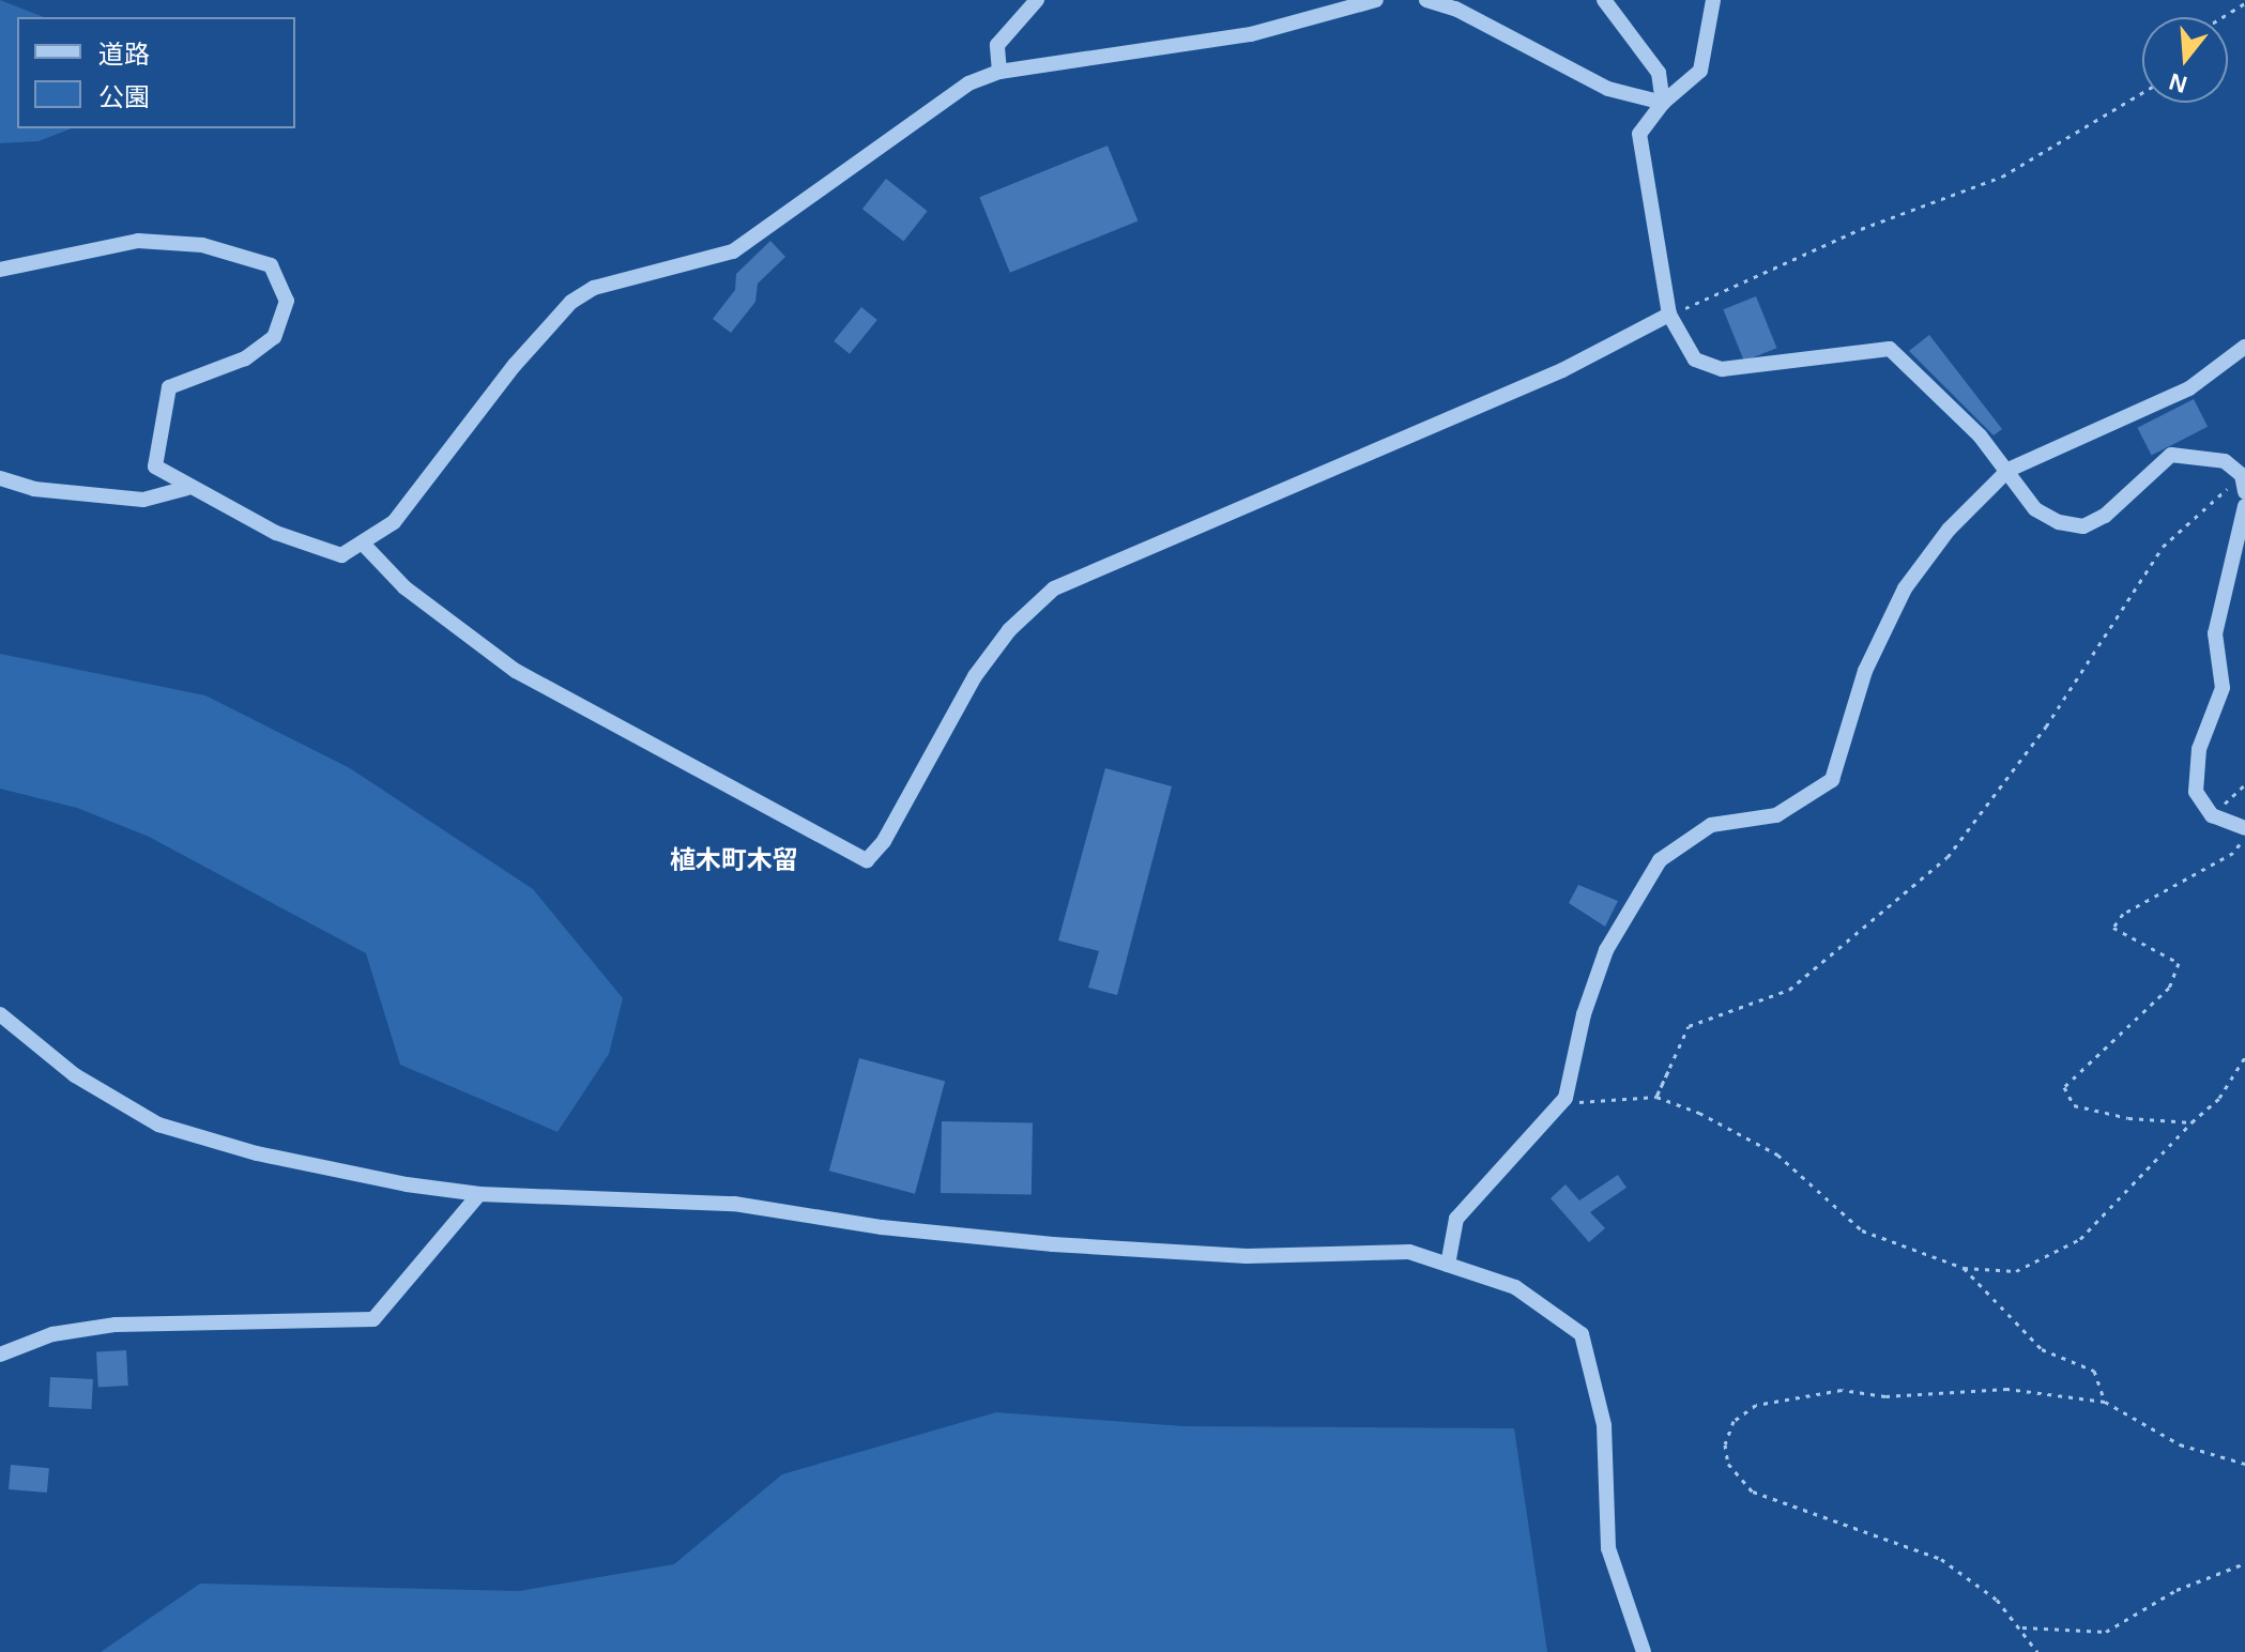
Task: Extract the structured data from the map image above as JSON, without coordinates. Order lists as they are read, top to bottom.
{
  "districts": ["植木町木留"],
  "legend": ["道路", "公園"],
  "north": "bottom"
}
